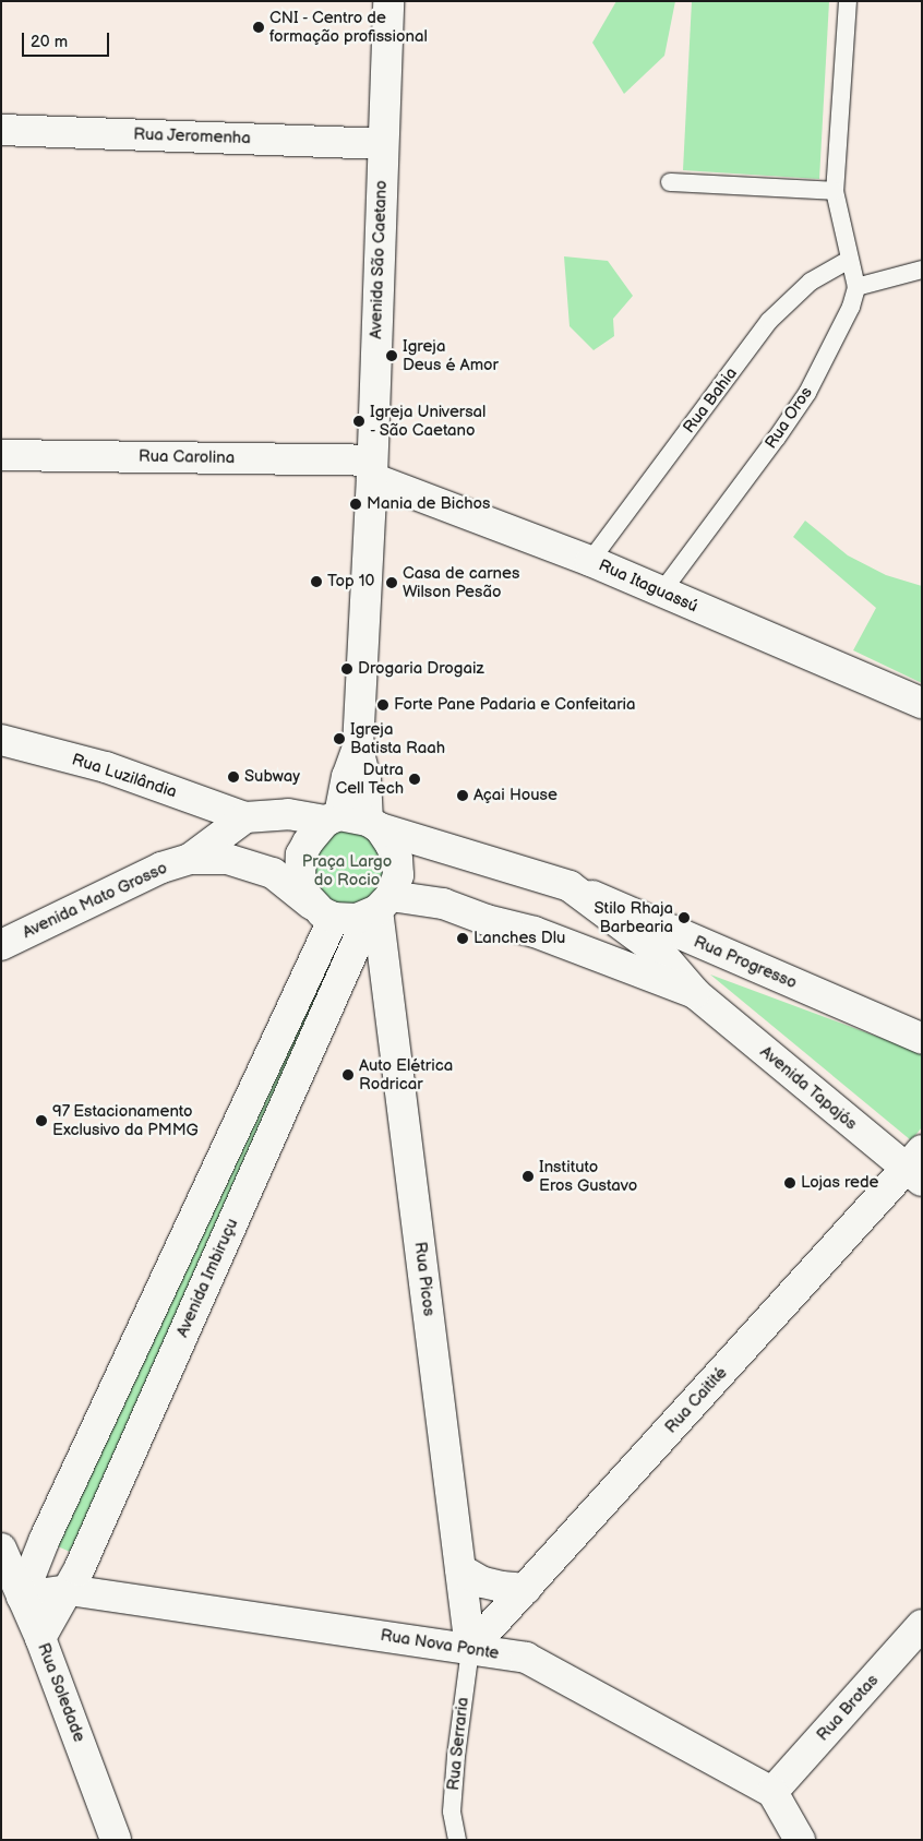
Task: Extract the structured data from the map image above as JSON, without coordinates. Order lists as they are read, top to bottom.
{
  "streets": {
    "street": [
      "Rua Jeromenha",
      "Avenida São Caetano",
      "Rua Carolina",
      "Rua Itaguassú",
      "Rua Luzilândia",
      "Avenida Mato Grosso",
      "Rua Progresso",
      "Avenida Tapajós",
      "Avenida Imbiruçu",
      "Rua Picos",
      "Rua Caitité",
      "Rua Nova Ponte",
      "Rua Soledade",
      "Rua Brotas"
    ],
    "lane": ["Rua Bahia", "Rua Oros", "Rua Serraria"]
  },
  "crossings": [
    ["Rua Jeromenha", "Avenida São Caetano"],
    ["Avenida São Caetano", "Rua Carolina"],
    ["Avenida São Caetano", "Rua Itaguassú"],
    ["Avenida São Caetano", "Avenida Imbiruçu"],
    ["Avenida São Caetano", "Rua Picos"],
    ["Rua Bahia", "Rua Itaguassú"],
    ["Rua Oros", "Rua Itaguassú"],
    ["Rua Carolina", "Rua Itaguassú"],
    ["Avenida Tapajós", "Rua Caitité"],
    ["Avenida Imbiruçu", "Rua Picos"],
    ["Avenida Imbiruçu", "Rua Nova Ponte"],
    ["Avenida Imbiruçu", "Rua Soledade"],
    ["Rua Picos", "Rua Caitité"],
    ["Rua Picos", "Rua Nova Ponte"],
    ["Rua Picos", "Rua Serraria"],
    ["Rua Caitité", "Rua Nova Ponte"],
    ["Rua Caitité", "Rua Serraria"],
    ["Rua Nova Ponte", "Rua Soledade"],
    ["Rua Nova Ponte", "Rua Brotas"],
    ["Rua Nova Ponte", "Rua Serraria"]
  ],
  "parks": ["Praça Largo do Rocio"],
  "places": [
    "CNI - Centro de formação profissional",
    "Igreja Deus é Amor",
    "Igreja Universal - São Caetano",
    "Mania de Bichos",
    "Top 10",
    "Casa de carnes Wilson Pesão",
    "Drogaria Drogaiz",
    "Forte Pane Padaria e Confeitaria",
    "Igreja Batista Raah",
    "Subway",
    "Dutra Cell Tech",
    "Açai House",
    "Stilo Rhaja Barbearia",
    "Lanches Dlu",
    "Auto Elétrica Rodricar",
    "97 Estacionamento Exclusivo da PMMG",
    "Instituto Eros Gustavo",
    "Lojas rede"
  ],
  "scale_bar": "20 m"
}
